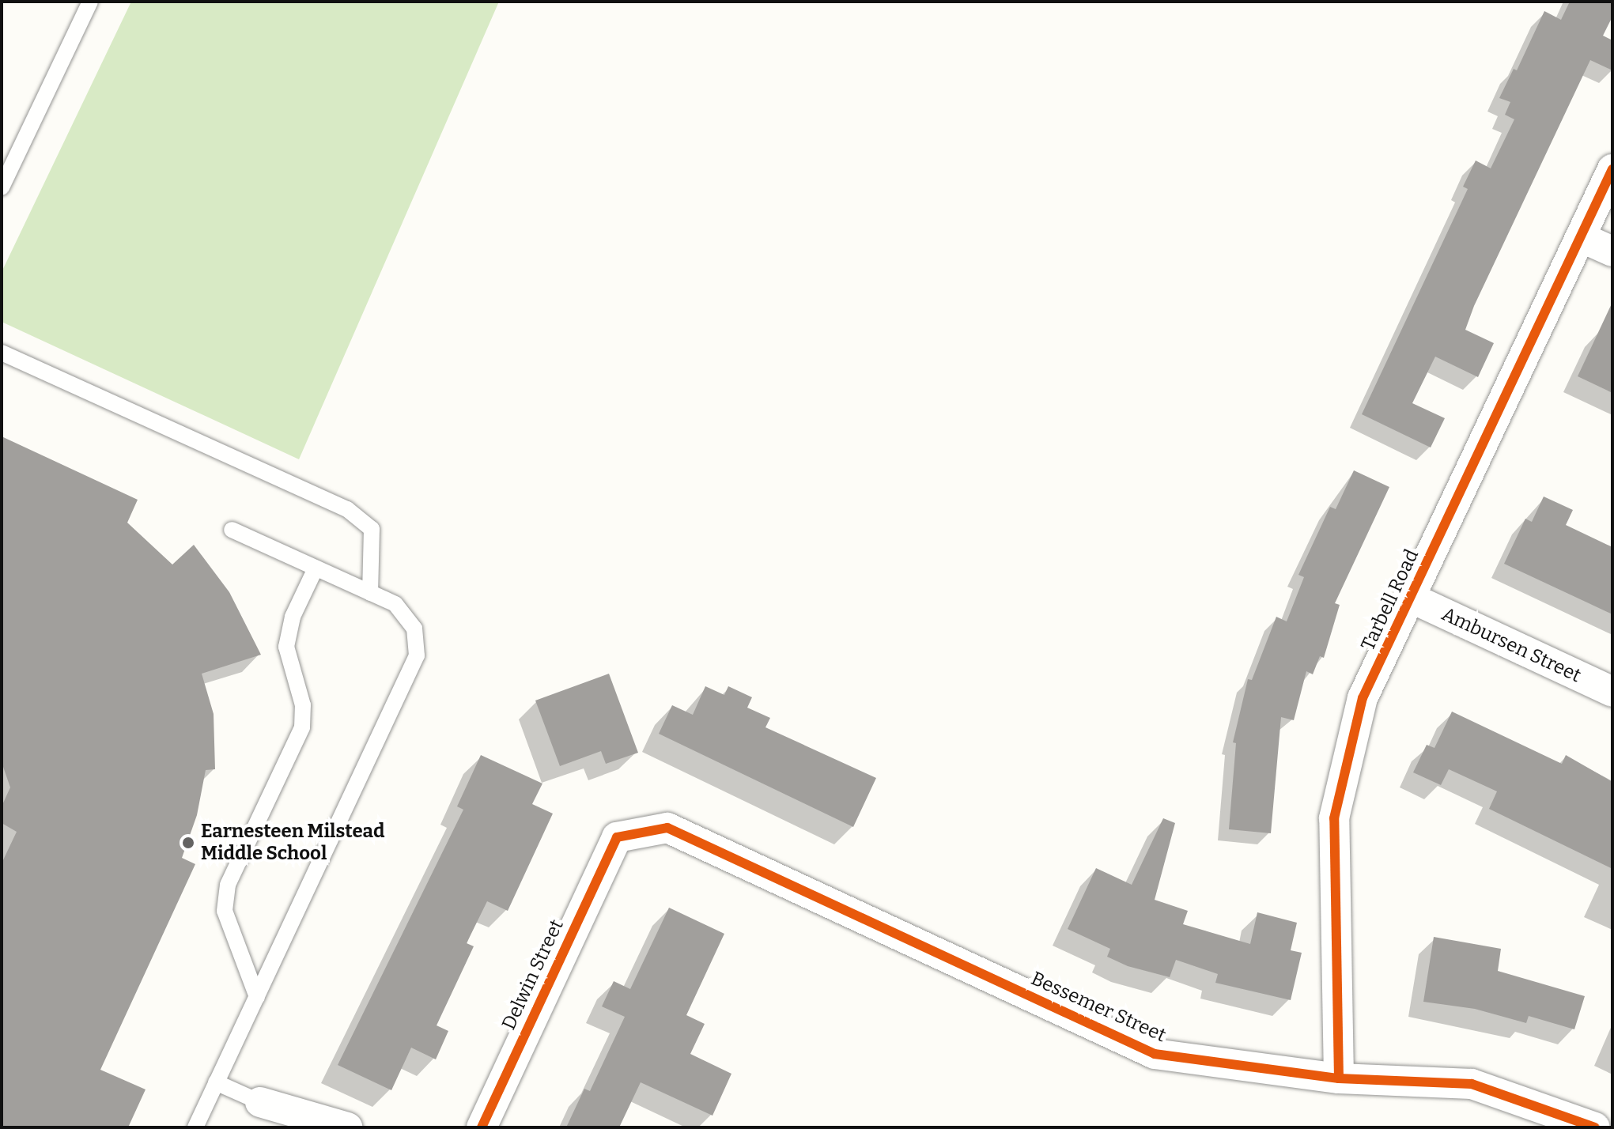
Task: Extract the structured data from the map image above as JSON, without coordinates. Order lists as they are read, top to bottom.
{
  "streets": {
    "street": [
      "Tarbell Road",
      "Ambursen Street",
      "Delwin Street",
      "Bessemer Street"
    ]
  },
  "crossings": [
    ["Tarbell Road", "Ambursen Street"],
    ["Tarbell Road", "Bessemer Street"],
    ["Delwin Street", "Bessemer Street"]
  ],
  "places": ["Earnesteen Milstead Middle School"]
}
